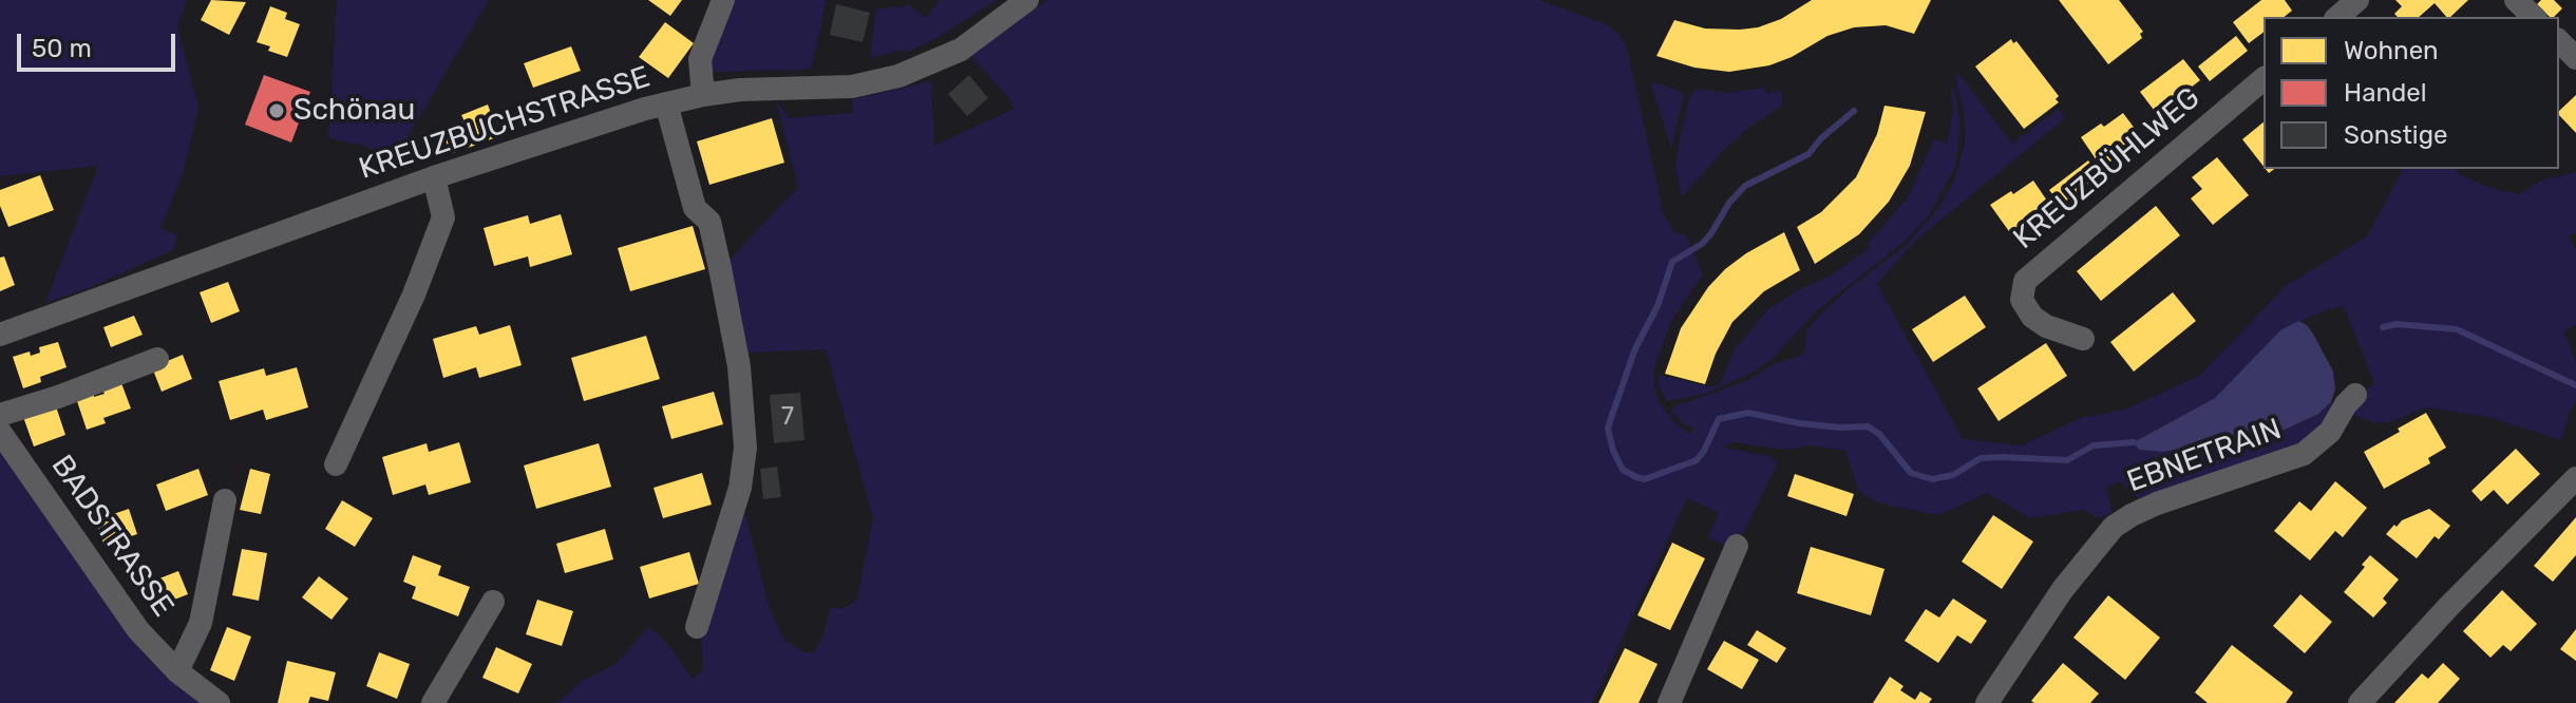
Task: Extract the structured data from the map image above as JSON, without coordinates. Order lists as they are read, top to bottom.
{
  "streets": {
    "street": [
      "KREUZBUCHSTRASSE",
      "KREUZBÜHLWEG",
      "EBNETRAIN",
      "BADSTRASSE"
    ]
  },
  "places": ["Schönau"],
  "house_numbers": ["7"],
  "legend": ["Wohnen", "Handel", "Sonstige"],
  "scale_bar": "50 m"
}
